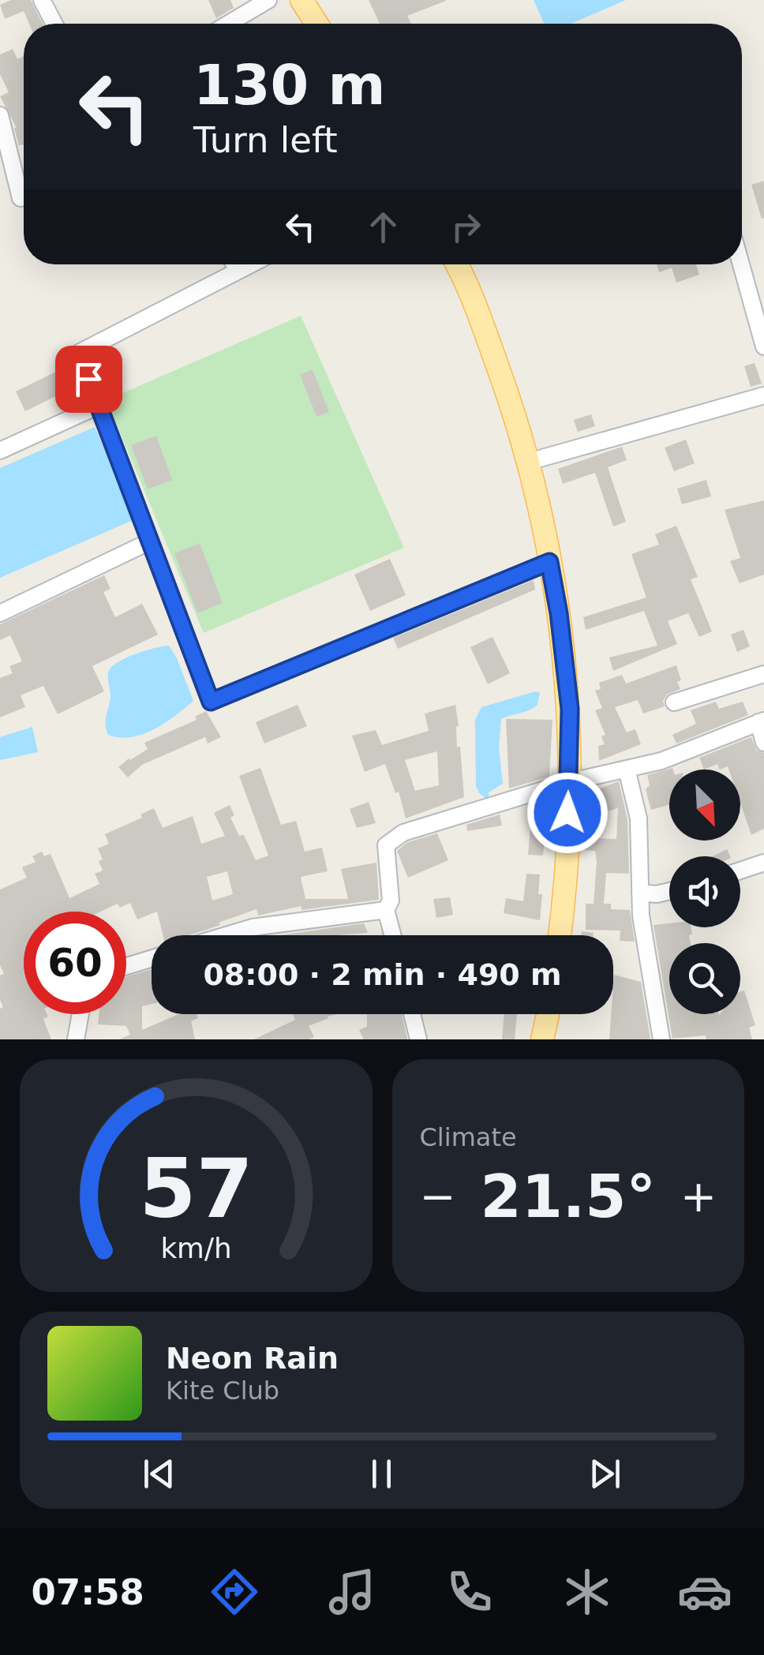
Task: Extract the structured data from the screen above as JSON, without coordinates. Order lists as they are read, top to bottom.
{
  "north": "bottom right",
  "page": {
    "turn": ["130 m", "Turn left"],
    "limit": "60",
    "trip": "08:00 · 2 min · 490 m",
    "tile": "Climate",
    "heat": ["−", "21.5°", "+"],
    "song": ["Neon Rain", "Kite Club"],
    "tabs": "07:58",
    "gauge": ["57", "km/h"]
  }
}
